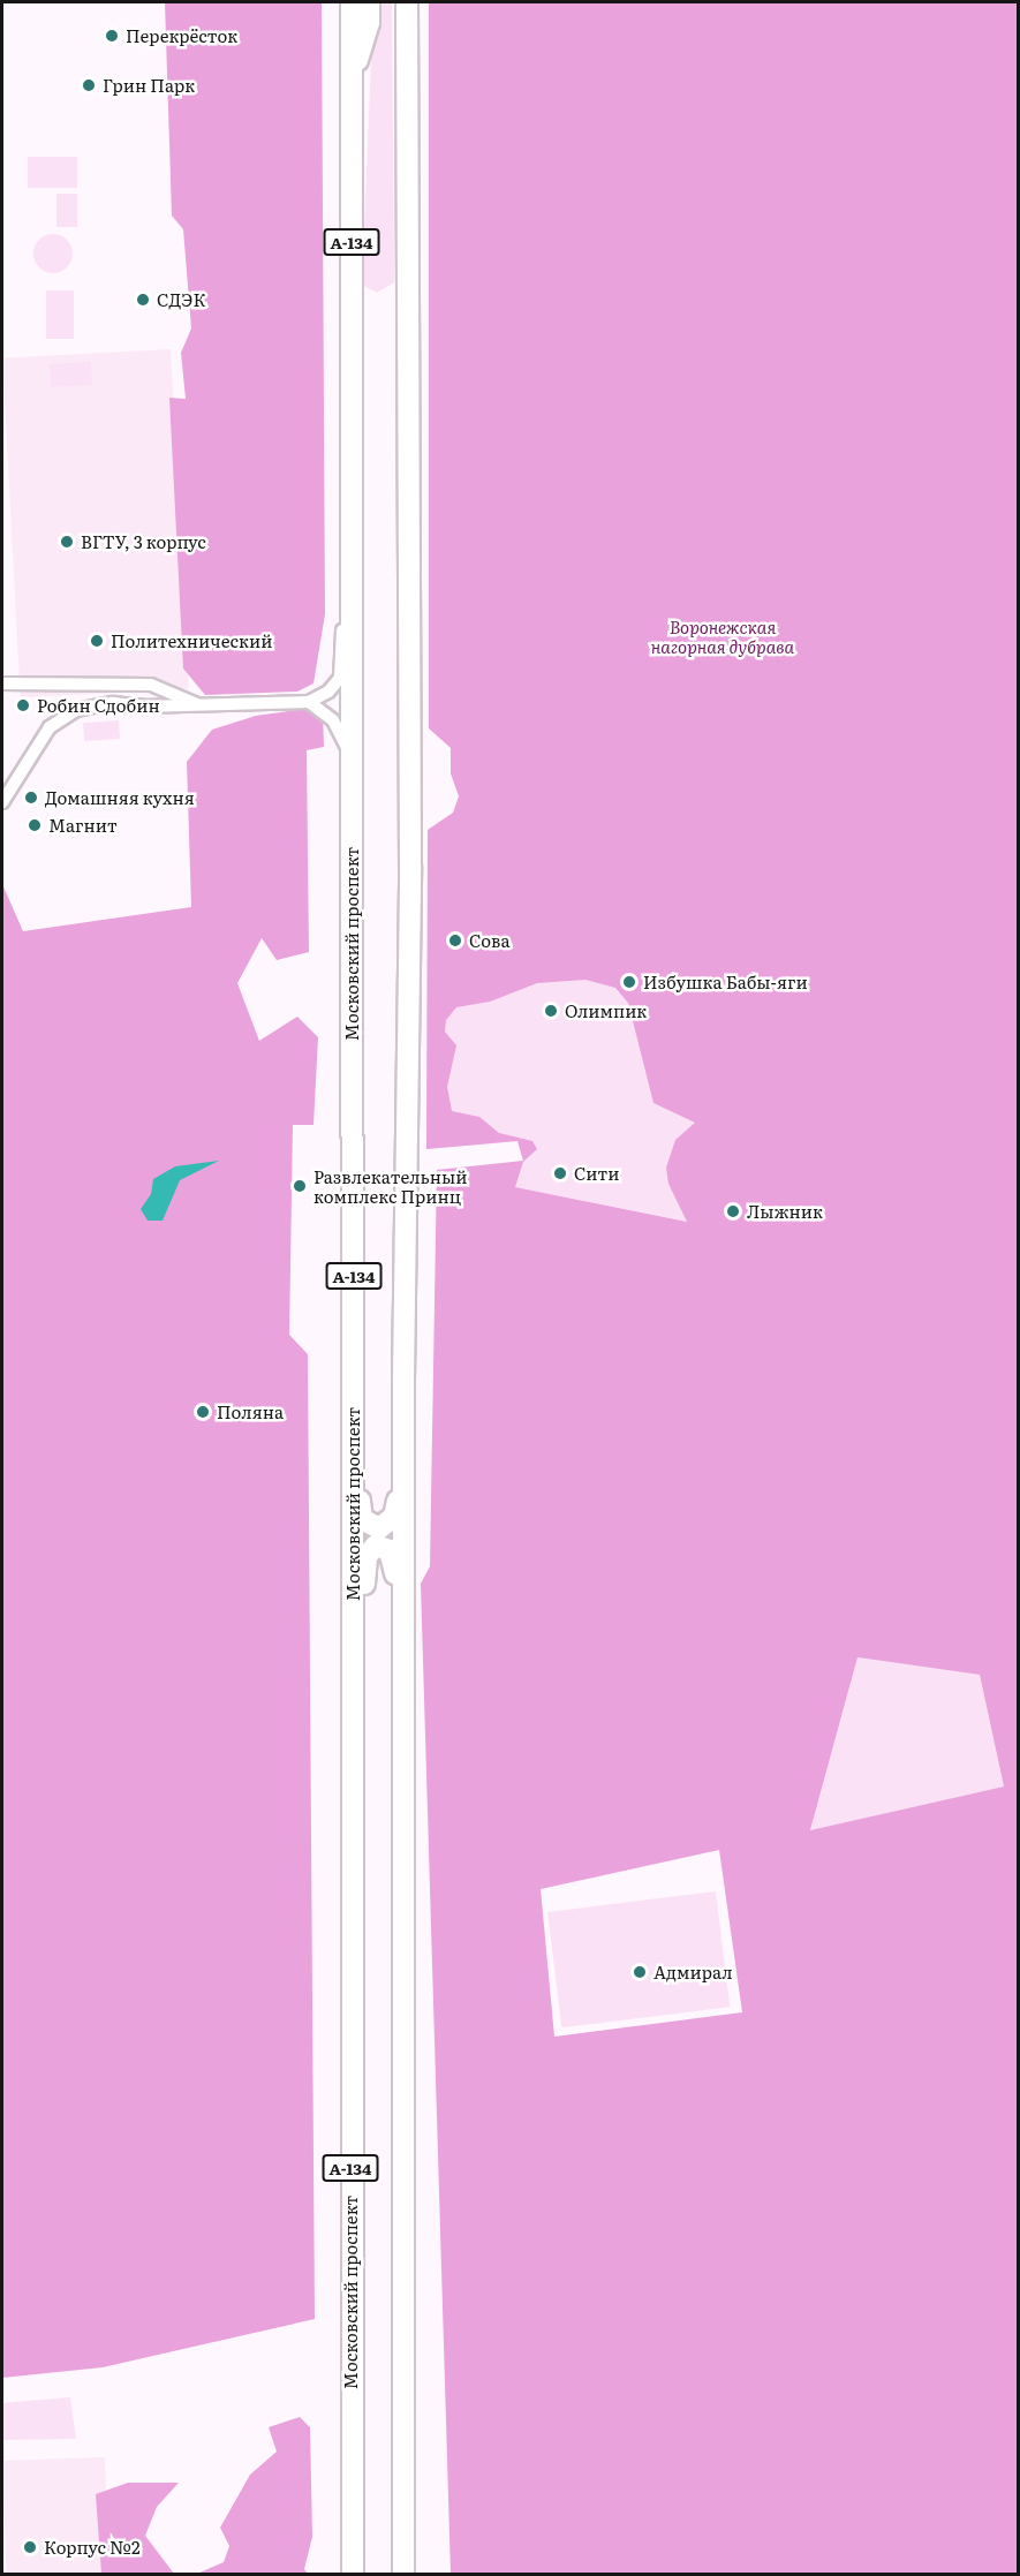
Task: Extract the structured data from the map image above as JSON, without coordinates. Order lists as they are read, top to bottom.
{
  "streets": {
    "highway": ["А-134", "Московский проспект"]
  },
  "crossings": [
    ["А-134", "Московский проспект"]
  ],
  "parks": ["Воронежская нагорная дубрава"],
  "places": [
    "Перекрёсток",
    "Грин Парк",
    "СДЭК",
    "ВГТУ, 3 корпус",
    "Политехнический",
    "Робин Сдобин",
    "Домашняя кухня",
    "Магнит",
    "Сова",
    "Избушка Бабы-яги",
    "Олимпик",
    "Сити",
    "Развлекательный комплекс Принц",
    "Лыжник",
    "Поляна",
    "Адмирал",
    "Корпус №2"
  ]
}
